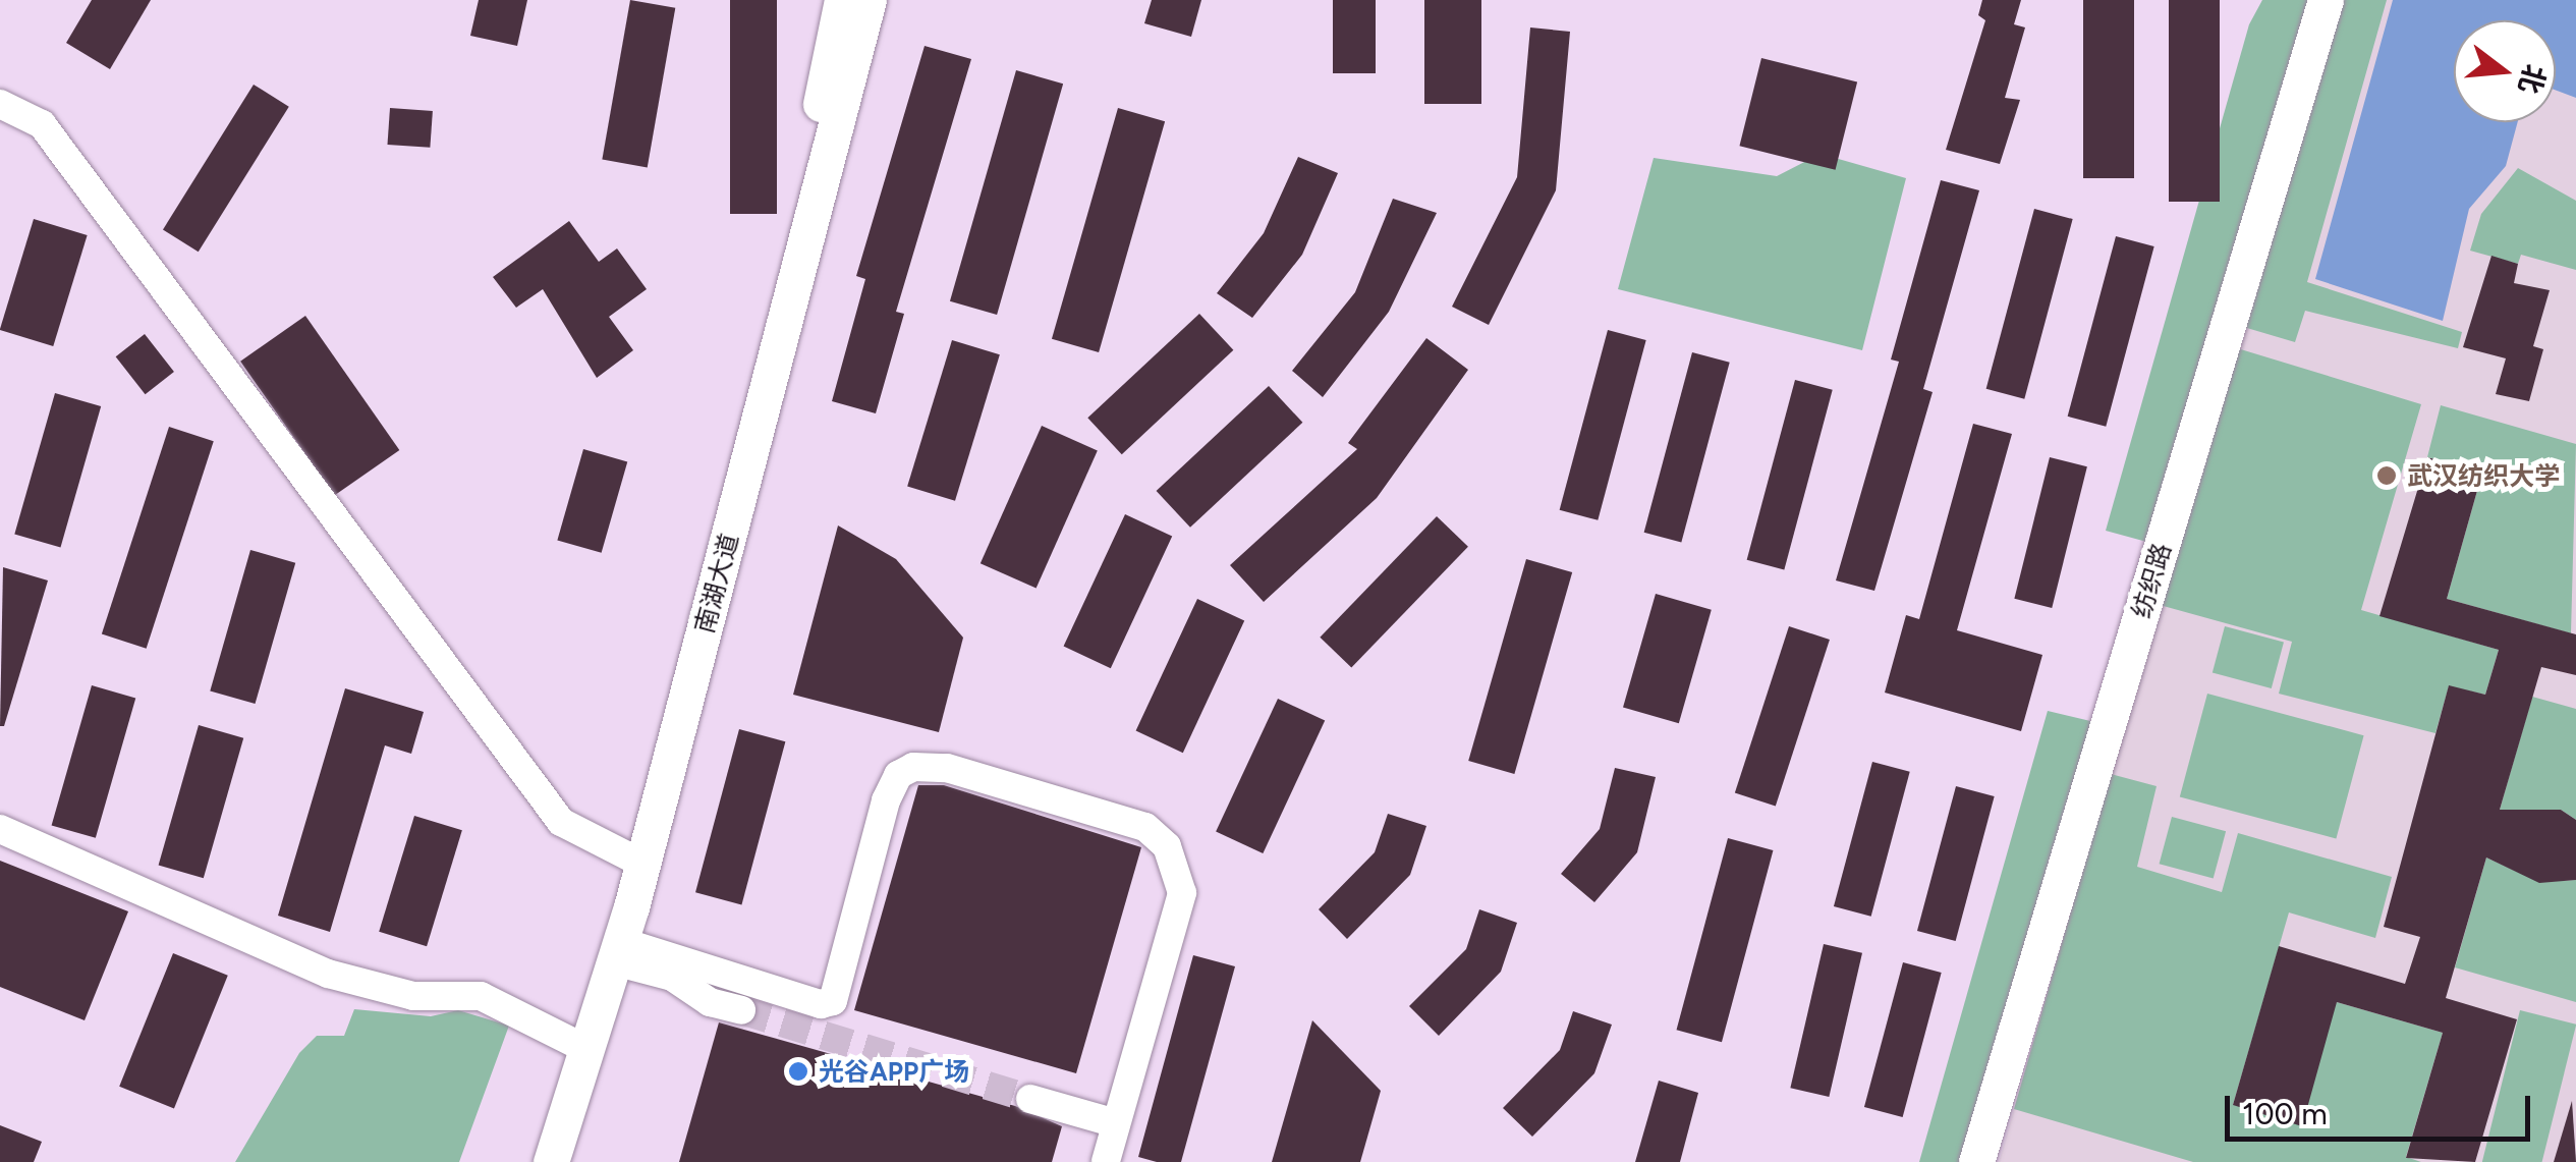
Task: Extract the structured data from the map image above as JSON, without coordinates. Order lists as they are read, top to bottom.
{
  "streets": {
    "main road": ["纺织路", "南湖大道"]
  },
  "places": ["武汉纺织大学", "光谷APP广场"],
  "scale_bar": "100 m",
  "north": "right"
}
